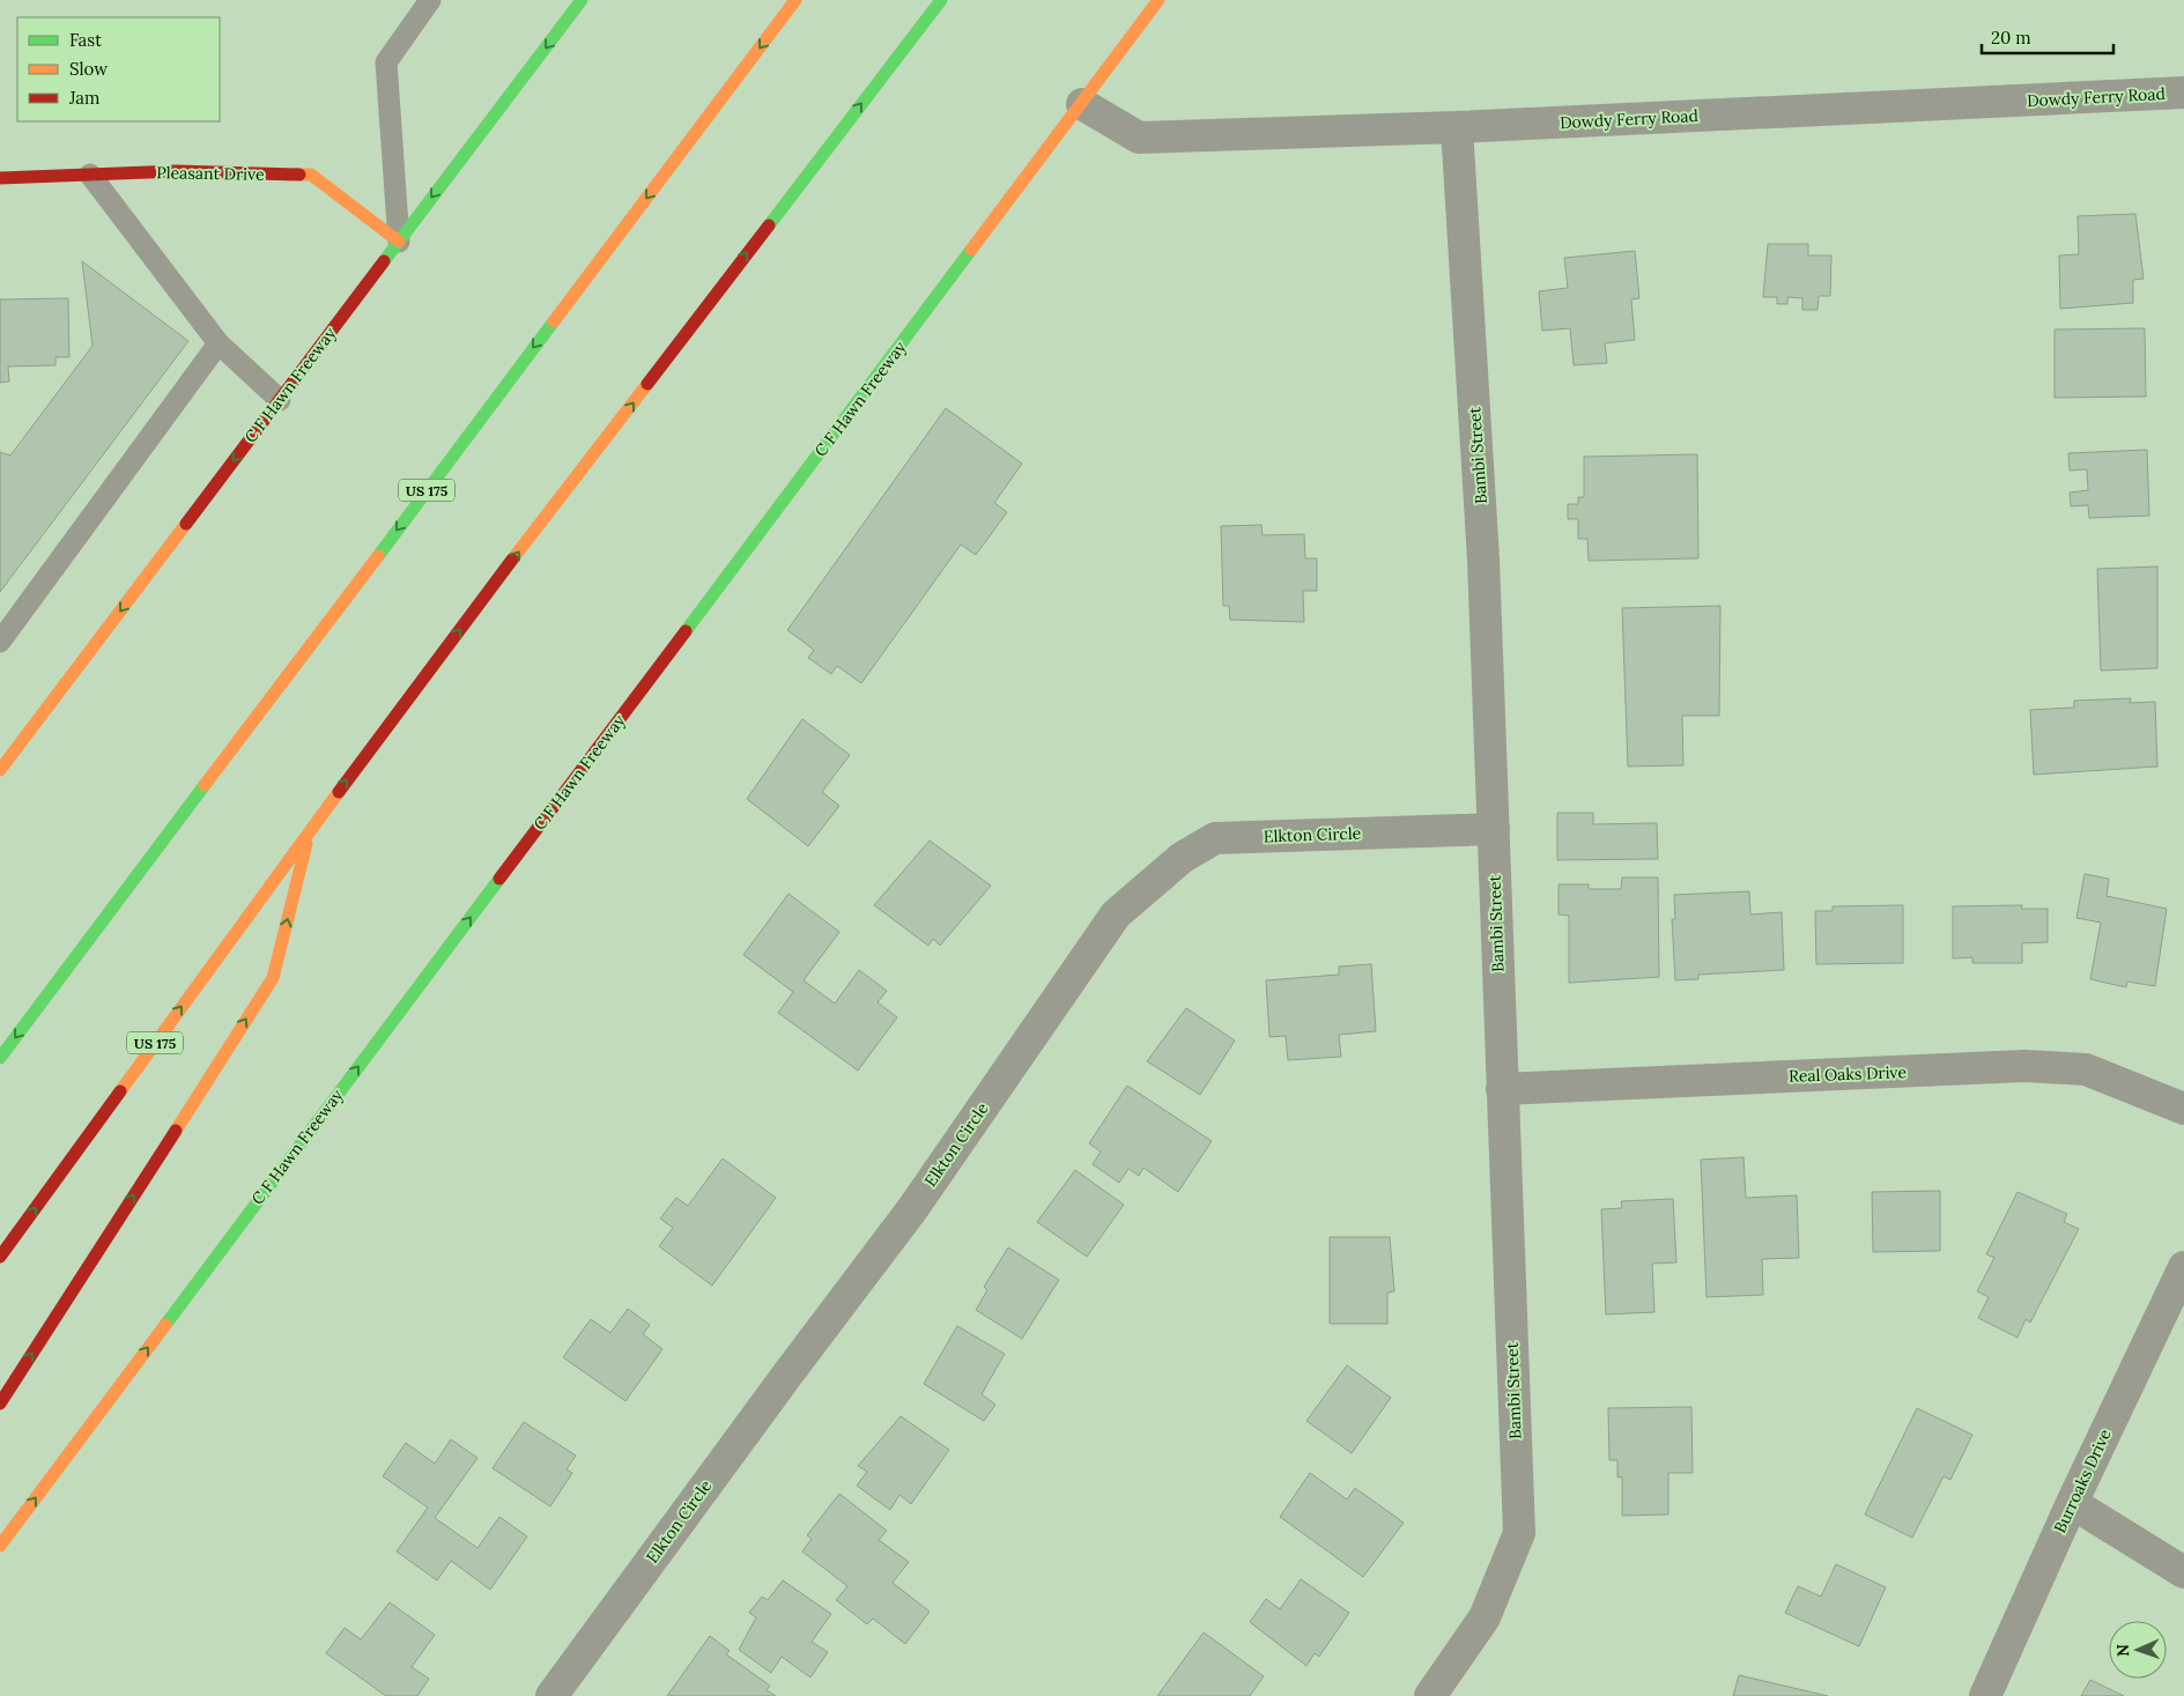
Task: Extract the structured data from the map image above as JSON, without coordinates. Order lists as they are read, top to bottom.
{
  "streets": {
    "main road": ["Pleasant Drive", "C F Hawn Freeway", "US 175"],
    "street": [
      "Dowdy Ferry Road",
      "Bambi Street",
      "Elkton Circle",
      "Real Oaks Drive",
      "Burroaks Drive"
    ]
  },
  "crossings": [
    ["Dowdy Ferry Road", "C F Hawn Freeway"],
    ["Dowdy Ferry Road", "Bambi Street"],
    ["Pleasant Drive", "C F Hawn Freeway"],
    ["Bambi Street", "Elkton Circle"],
    ["Bambi Street", "Real Oaks Drive"]
  ],
  "legend": ["Fast", "Slow", "Jam"],
  "scale_bar": "20 m",
  "north": "left"
}
